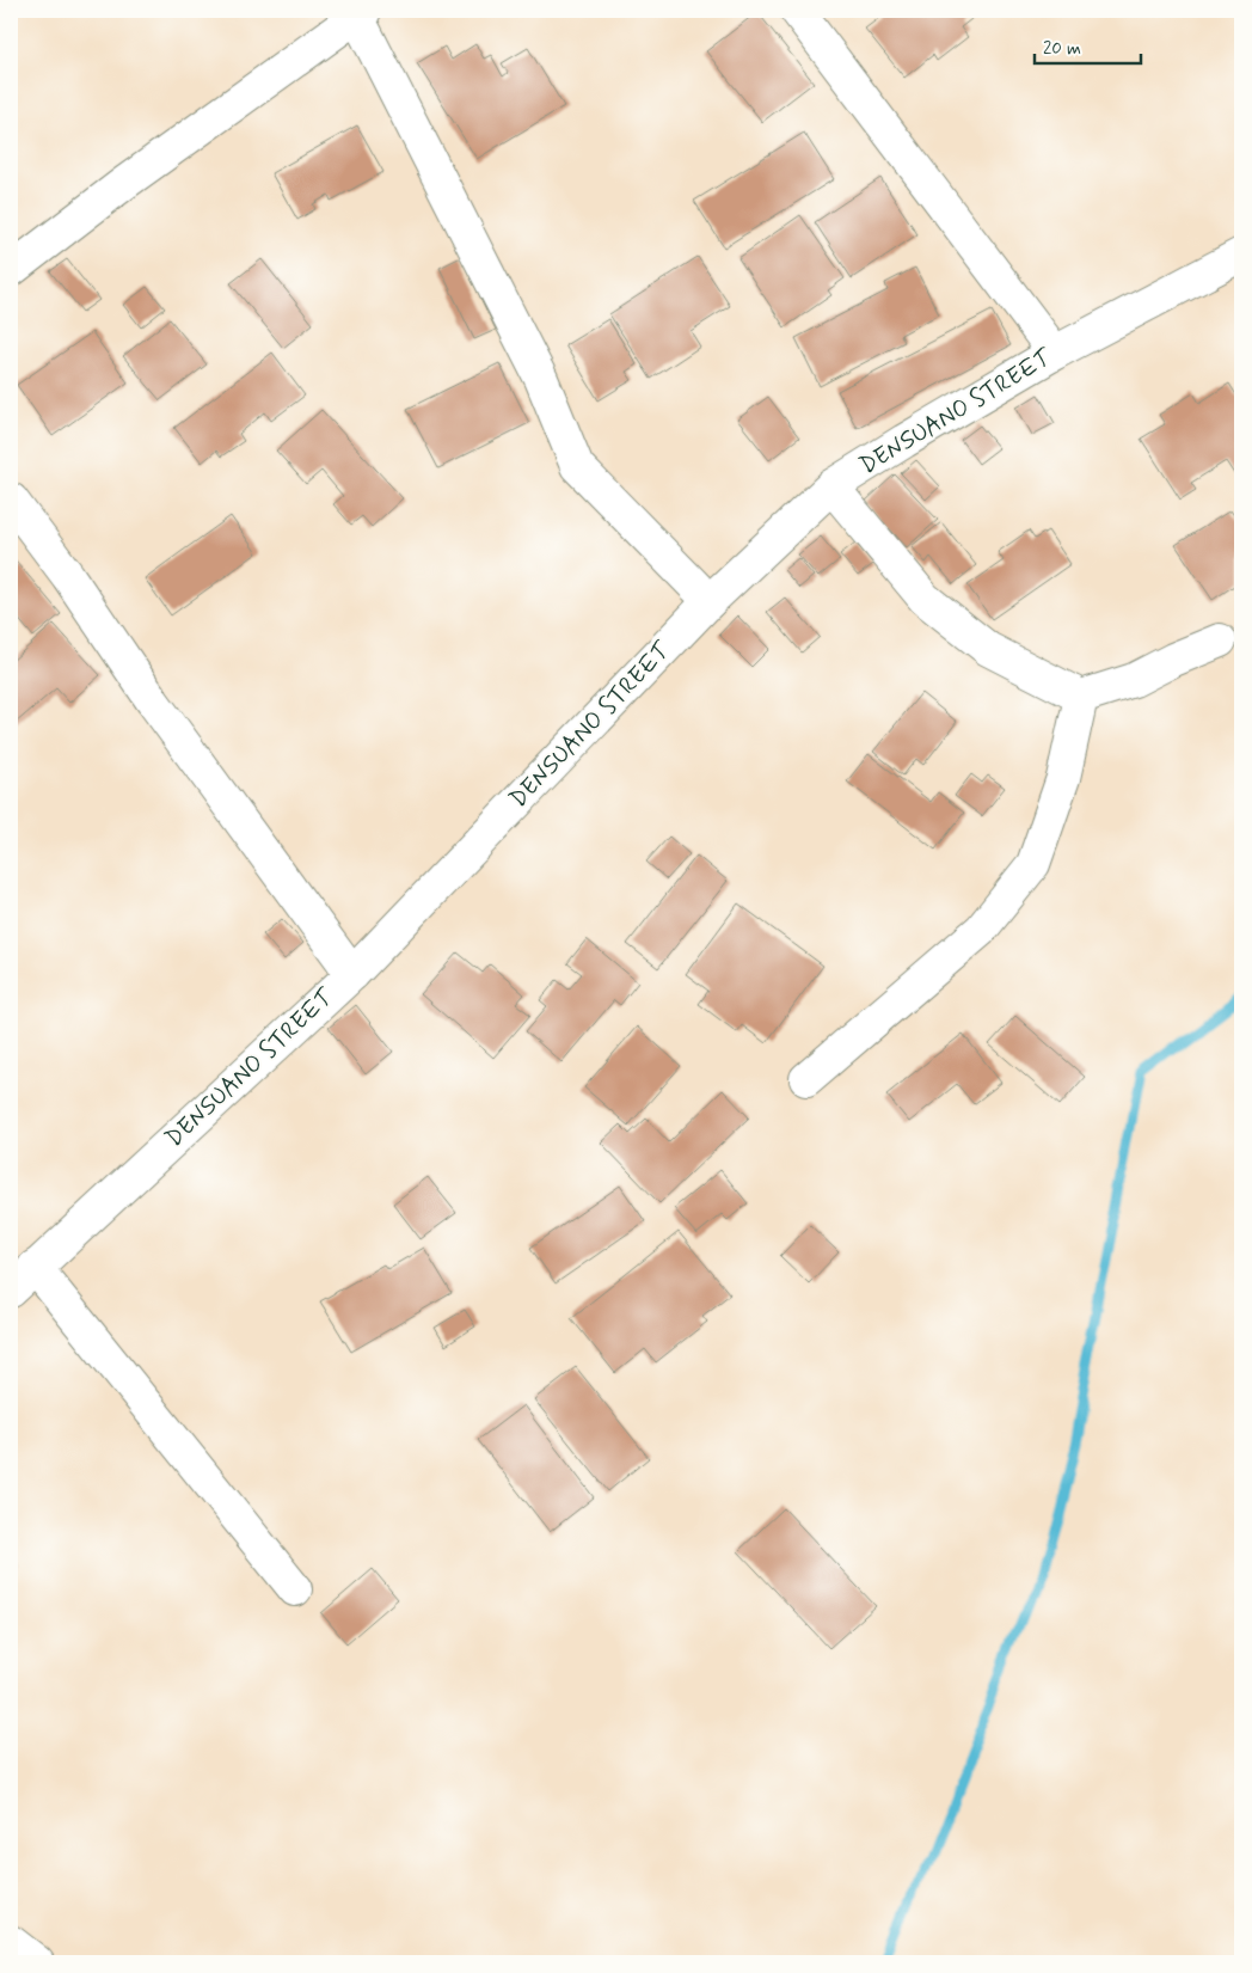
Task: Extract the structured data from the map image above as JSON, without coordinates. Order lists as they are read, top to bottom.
{
  "streets": {
    "street": ["DENSUANO STREET"]
  },
  "scale_bar": "20 m"
}
